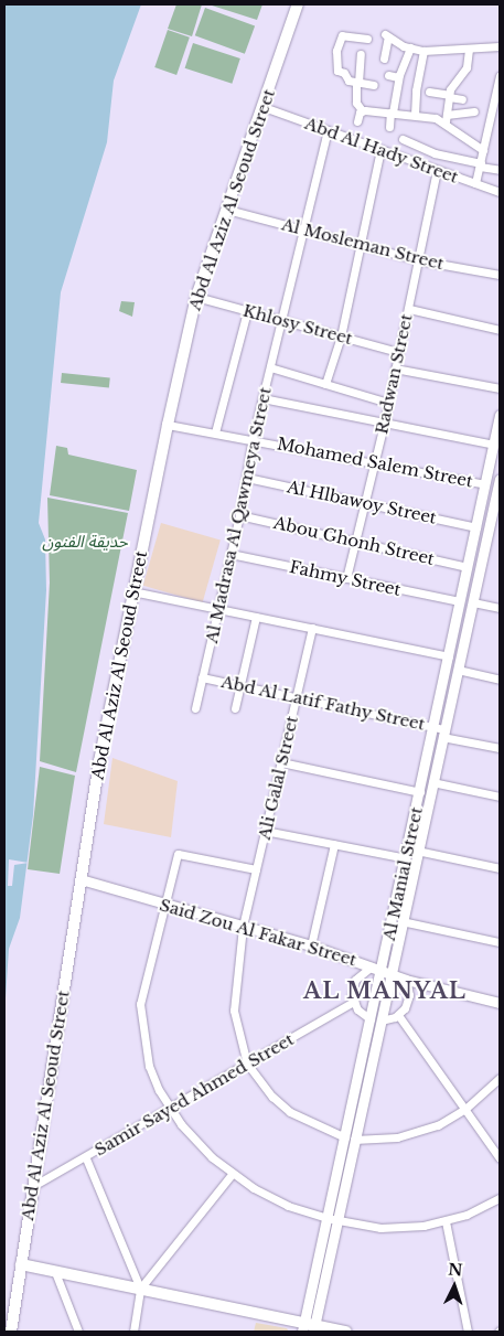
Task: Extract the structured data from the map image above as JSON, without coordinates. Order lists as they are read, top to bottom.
{
  "streets": {
    "main road": ["Abd Al Aziz Al Seoud Street"],
    "street": [
      "Abd Al Hady Street",
      "Al Mosleman Street",
      "Khlosy Street",
      "Radwan Street",
      "Mohamed Salem Street",
      "Al Hlbawoy Street",
      "Al Madrasa Al Qawmeya Street",
      "Abou Ghonh Street",
      "Fahmy Street",
      "Abd Al Latif Fathy Street",
      "Ali Galal Street",
      "Al Manial Street",
      "Said Zou Al Fakar Street",
      "Samir Sayed Ahmed Street"
    ]
  },
  "crossings": [
    ["Abd Al Hady Street", "Abd Al Aziz Al Seoud Street"],
    ["Abd Al Hady Street", "Radwan Street"],
    ["Abd Al Hady Street", "Al Madrasa Al Qawmeya Street"],
    ["Abd Al Aziz Al Seoud Street", "Al Mosleman Street"],
    ["Abd Al Aziz Al Seoud Street", "Khlosy Street"],
    ["Abd Al Aziz Al Seoud Street", "Mohamed Salem Street"],
    ["Abd Al Aziz Al Seoud Street", "Said Zou Al Fakar Street"],
    ["Abd Al Aziz Al Seoud Street", "Samir Sayed Ahmed Street"],
    ["Al Mosleman Street", "Radwan Street"],
    ["Al Mosleman Street", "Al Madrasa Al Qawmeya Street"],
    ["Khlosy Street", "Radwan Street"],
    ["Khlosy Street", "Al Madrasa Al Qawmeya Street"],
    ["Radwan Street", "Mohamed Salem Street"],
    ["Radwan Street", "Al Hlbawoy Street"],
    ["Radwan Street", "Abou Ghonh Street"],
    ["Radwan Street", "Fahmy Street"],
    ["Mohamed Salem Street", "Al Madrasa Al Qawmeya Street"],
    ["Mohamed Salem Street", "Al Manial Street"],
    ["Al Hlbawoy Street", "Al Madrasa Al Qawmeya Street"],
    ["Al Hlbawoy Street", "Al Manial Street"],
    ["Al Madrasa Al Qawmeya Street", "Abou Ghonh Street"],
    ["Al Madrasa Al Qawmeya Street", "Fahmy Street"],
    ["Al Madrasa Al Qawmeya Street", "Abd Al Latif Fathy Street"],
    ["Abou Ghonh Street", "Al Manial Street"],
    ["Fahmy Street", "Al Manial Street"],
    ["Abd Al Latif Fathy Street", "Ali Galal Street"],
    ["Abd Al Latif Fathy Street", "Al Manial Street"],
    ["Ali Galal Street", "Said Zou Al Fakar Street"],
    ["Ali Galal Street", "Samir Sayed Ahmed Street"],
    ["Al Manial Street", "Said Zou Al Fakar Street"]
  ],
  "districts": ["AL MANYAL"],
  "parks": ["حديقة الفنون"],
  "north": "top"
}
